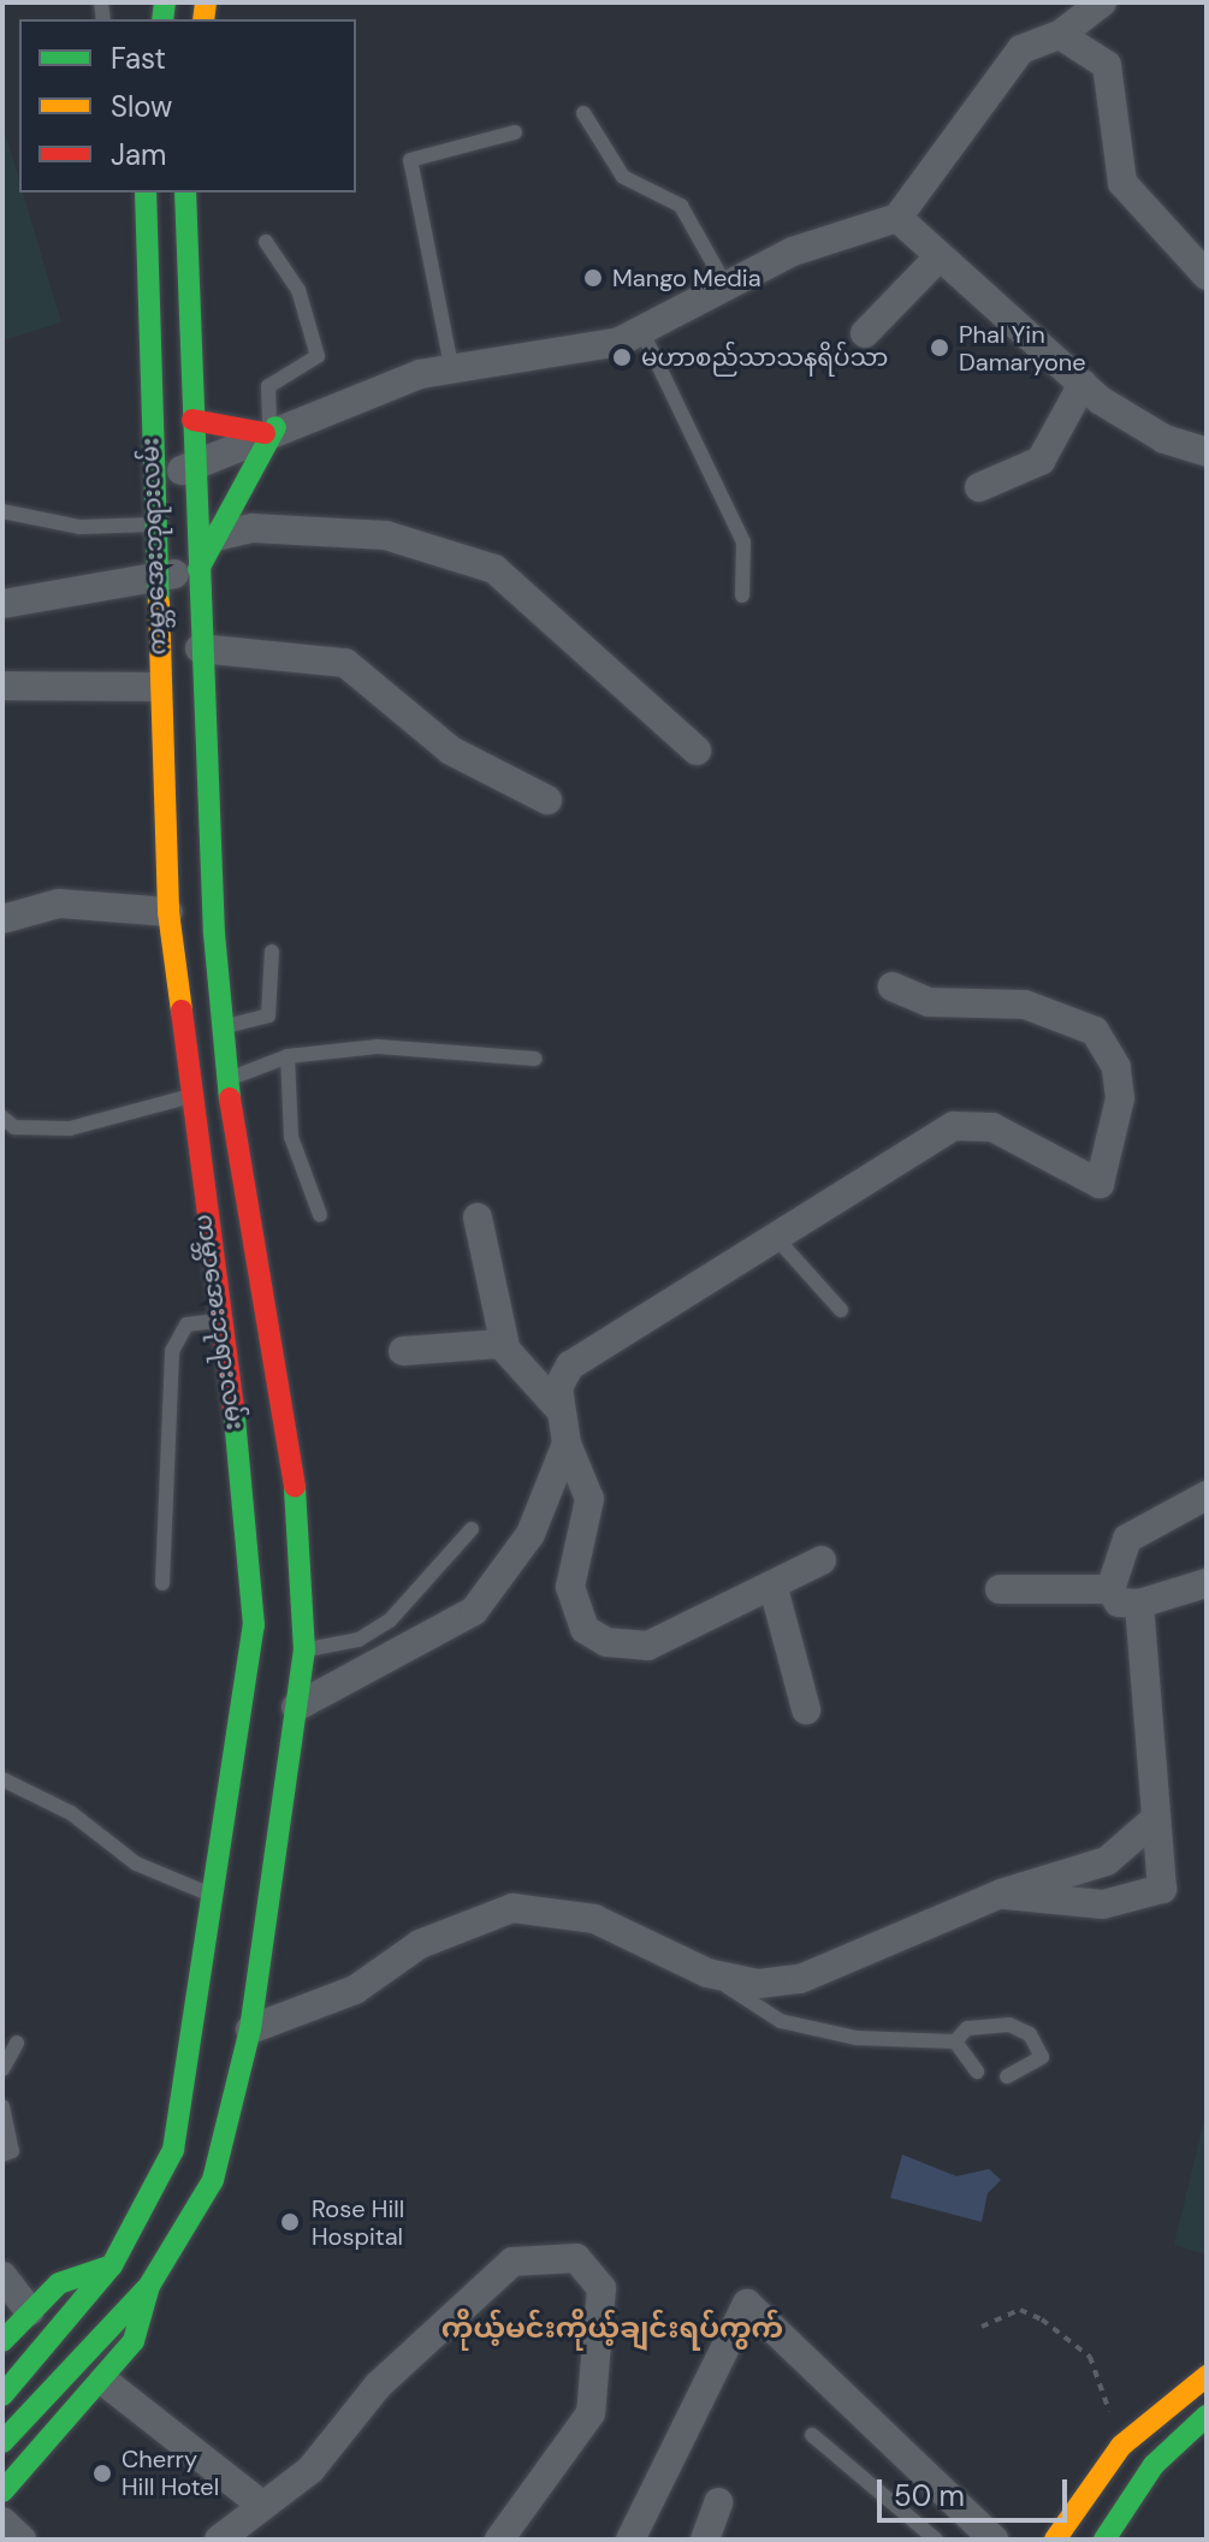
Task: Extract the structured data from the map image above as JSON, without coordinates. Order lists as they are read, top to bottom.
{
  "streets": {
    "main road": ["ကမ္ဘာအေးဘုရားလမ်း"]
  },
  "districts": ["ကိုယ့်မင်းကိုယ့်ချင်းရပ်ကွက်"],
  "places": [
    "Mango Media",
    "Phal Yin Damaryone",
    "မဟာစည်သာသနရိပ်သာ",
    "Rose Hill Hospital",
    "Cherry Hill Hotel"
  ],
  "legend": ["Fast", "Slow", "Jam"],
  "scale_bar": "50 m"
}
